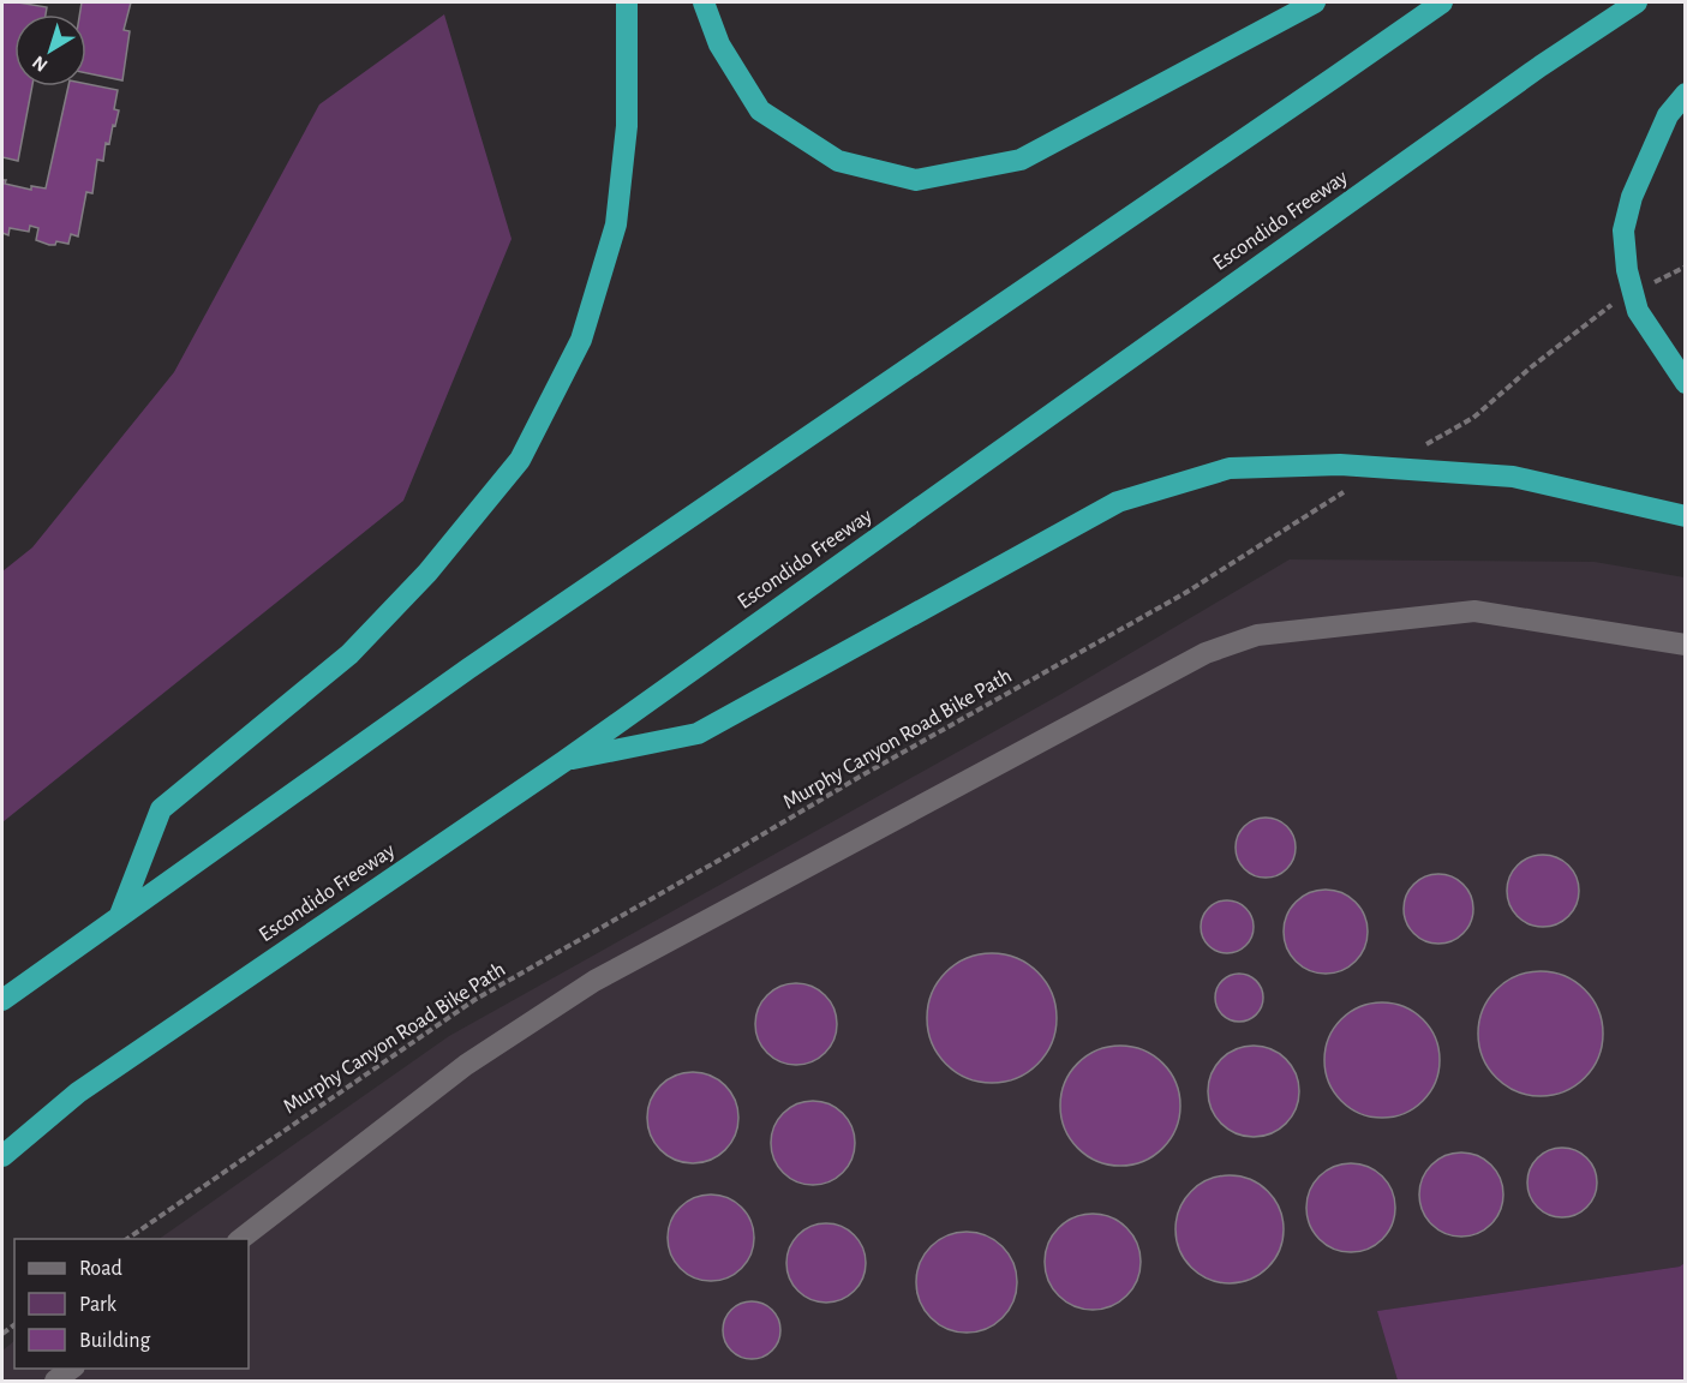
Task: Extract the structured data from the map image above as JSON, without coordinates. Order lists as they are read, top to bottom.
{
  "streets": {
    "highway": ["Escondido Freeway"],
    "path": ["Murphy Canyon Road Bike Path"]
  },
  "legend": ["Road", "Park", "Building"],
  "north": "bottom left"
}
